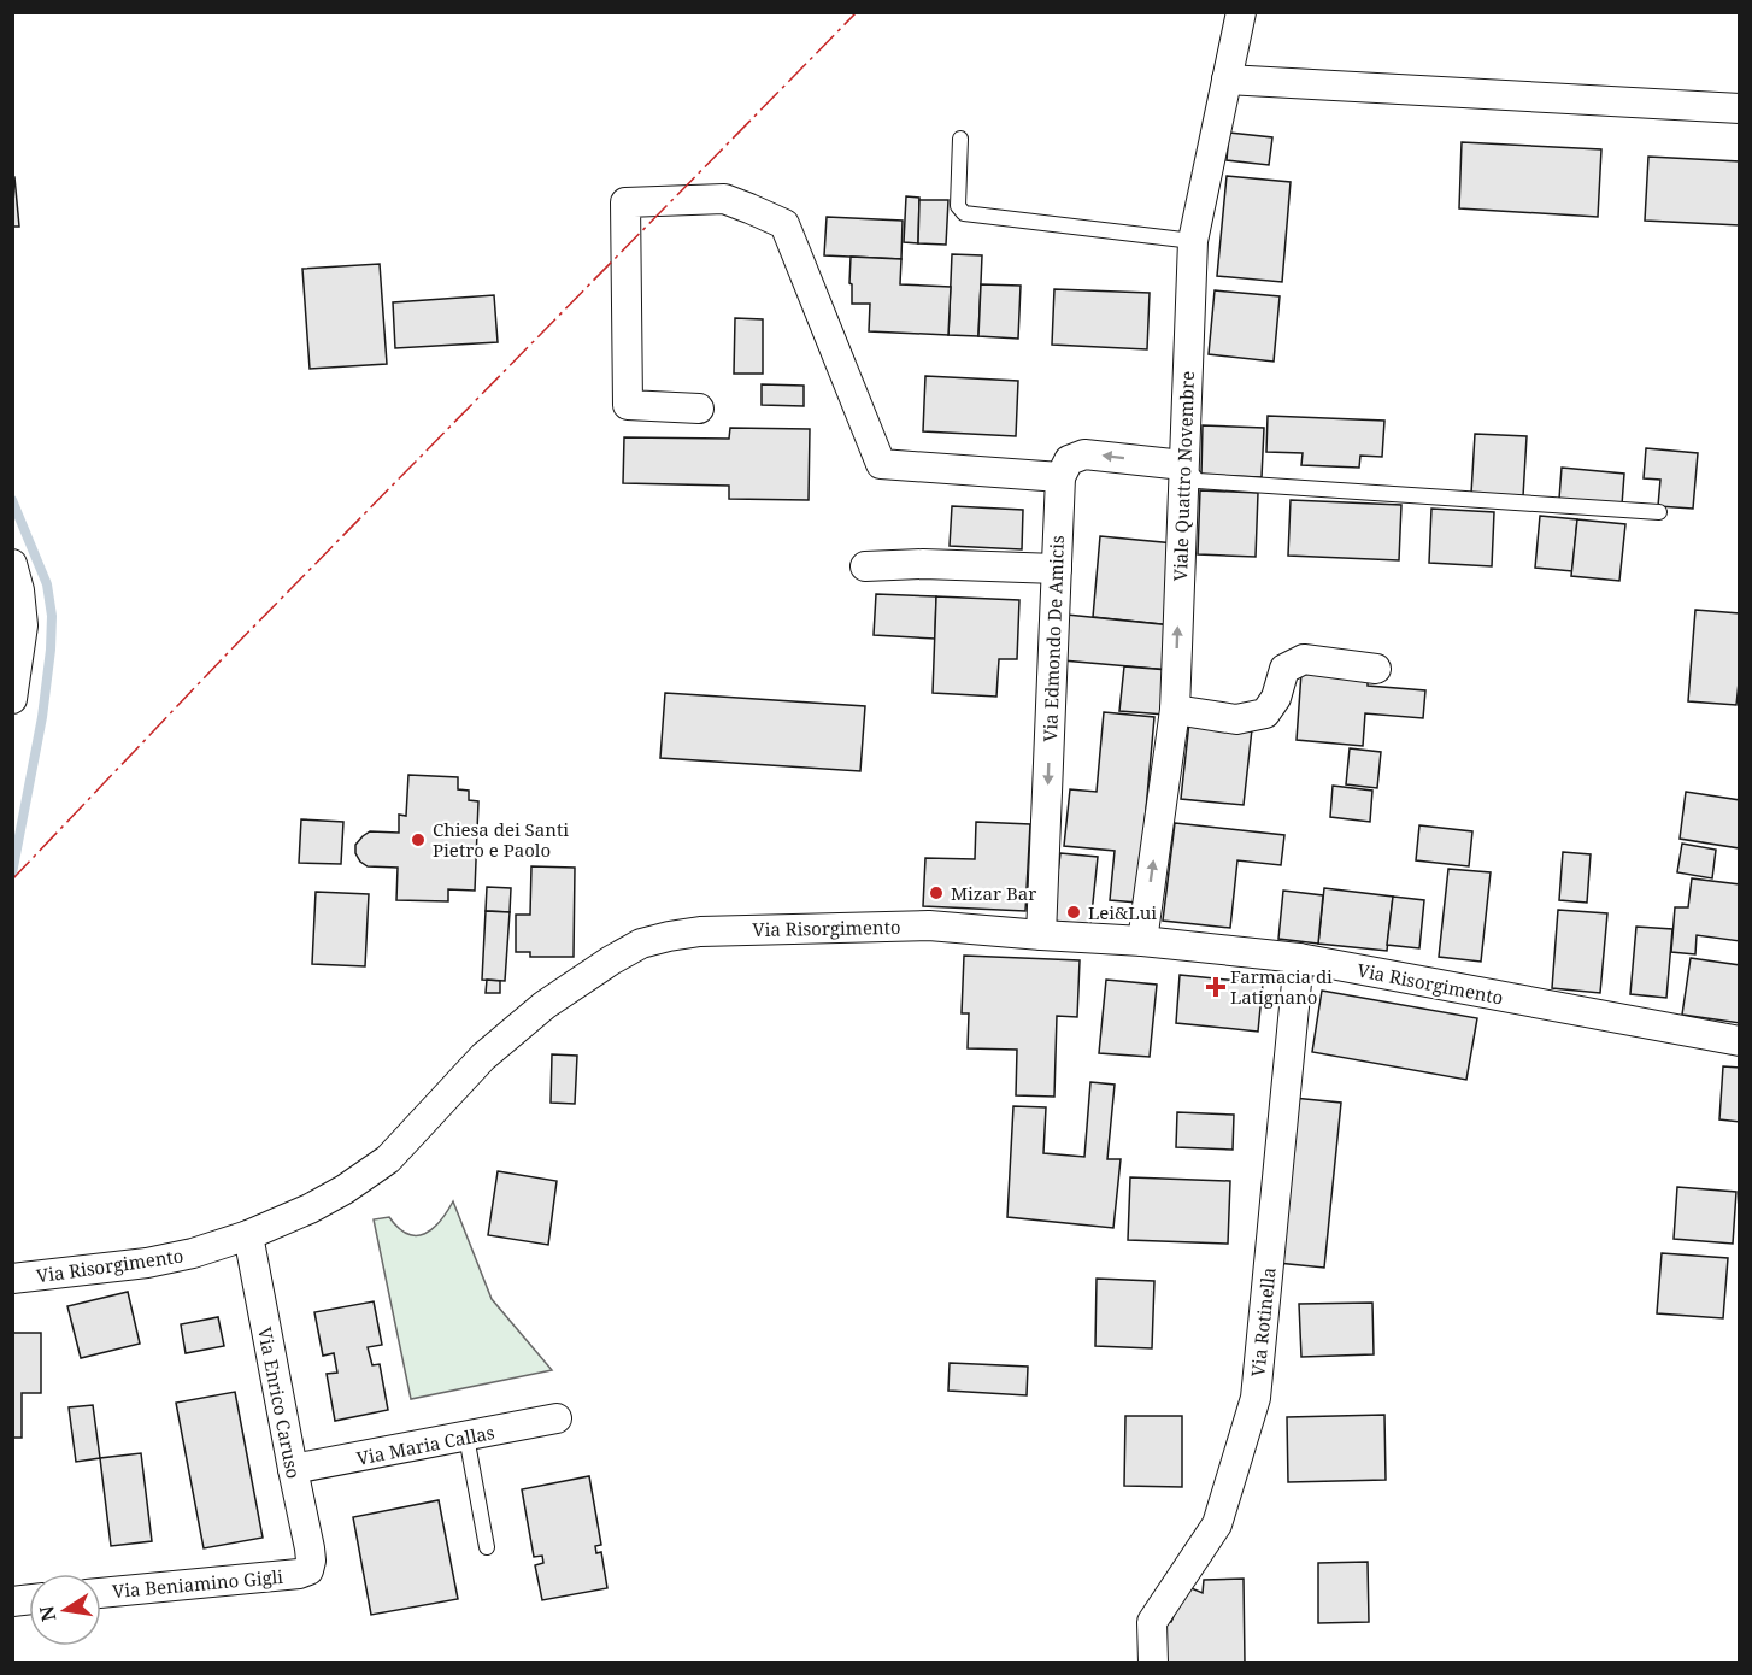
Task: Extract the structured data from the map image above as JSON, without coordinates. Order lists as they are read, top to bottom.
{
  "streets": {
    "street": [
      "Viale Quattro Novembre",
      "Via Edmondo De Amicis",
      "Via Risorgimento",
      "Via Rotinella",
      "Via Enrico Caruso",
      "Via Maria Callas",
      "Via Beniamino Gigli"
    ]
  },
  "crossings": [
    ["Viale Quattro Novembre", "Via Risorgimento"],
    ["Via Edmondo De Amicis", "Via Risorgimento"],
    ["Via Risorgimento", "Via Rotinella"],
    ["Via Risorgimento", "Via Enrico Caruso"],
    ["Via Enrico Caruso", "Via Maria Callas"],
    ["Via Enrico Caruso", "Via Beniamino Gigli"]
  ],
  "one_way": ["Viale Quattro Novembre", "Via Edmondo De Amicis"],
  "places": {
    "other": ["Chiesa dei Santi Pietro e Paolo", "Mizar Bar", "Lei&Lui"],
    "health": ["Farmacia di Latignano"]
  },
  "north": "left"
}
